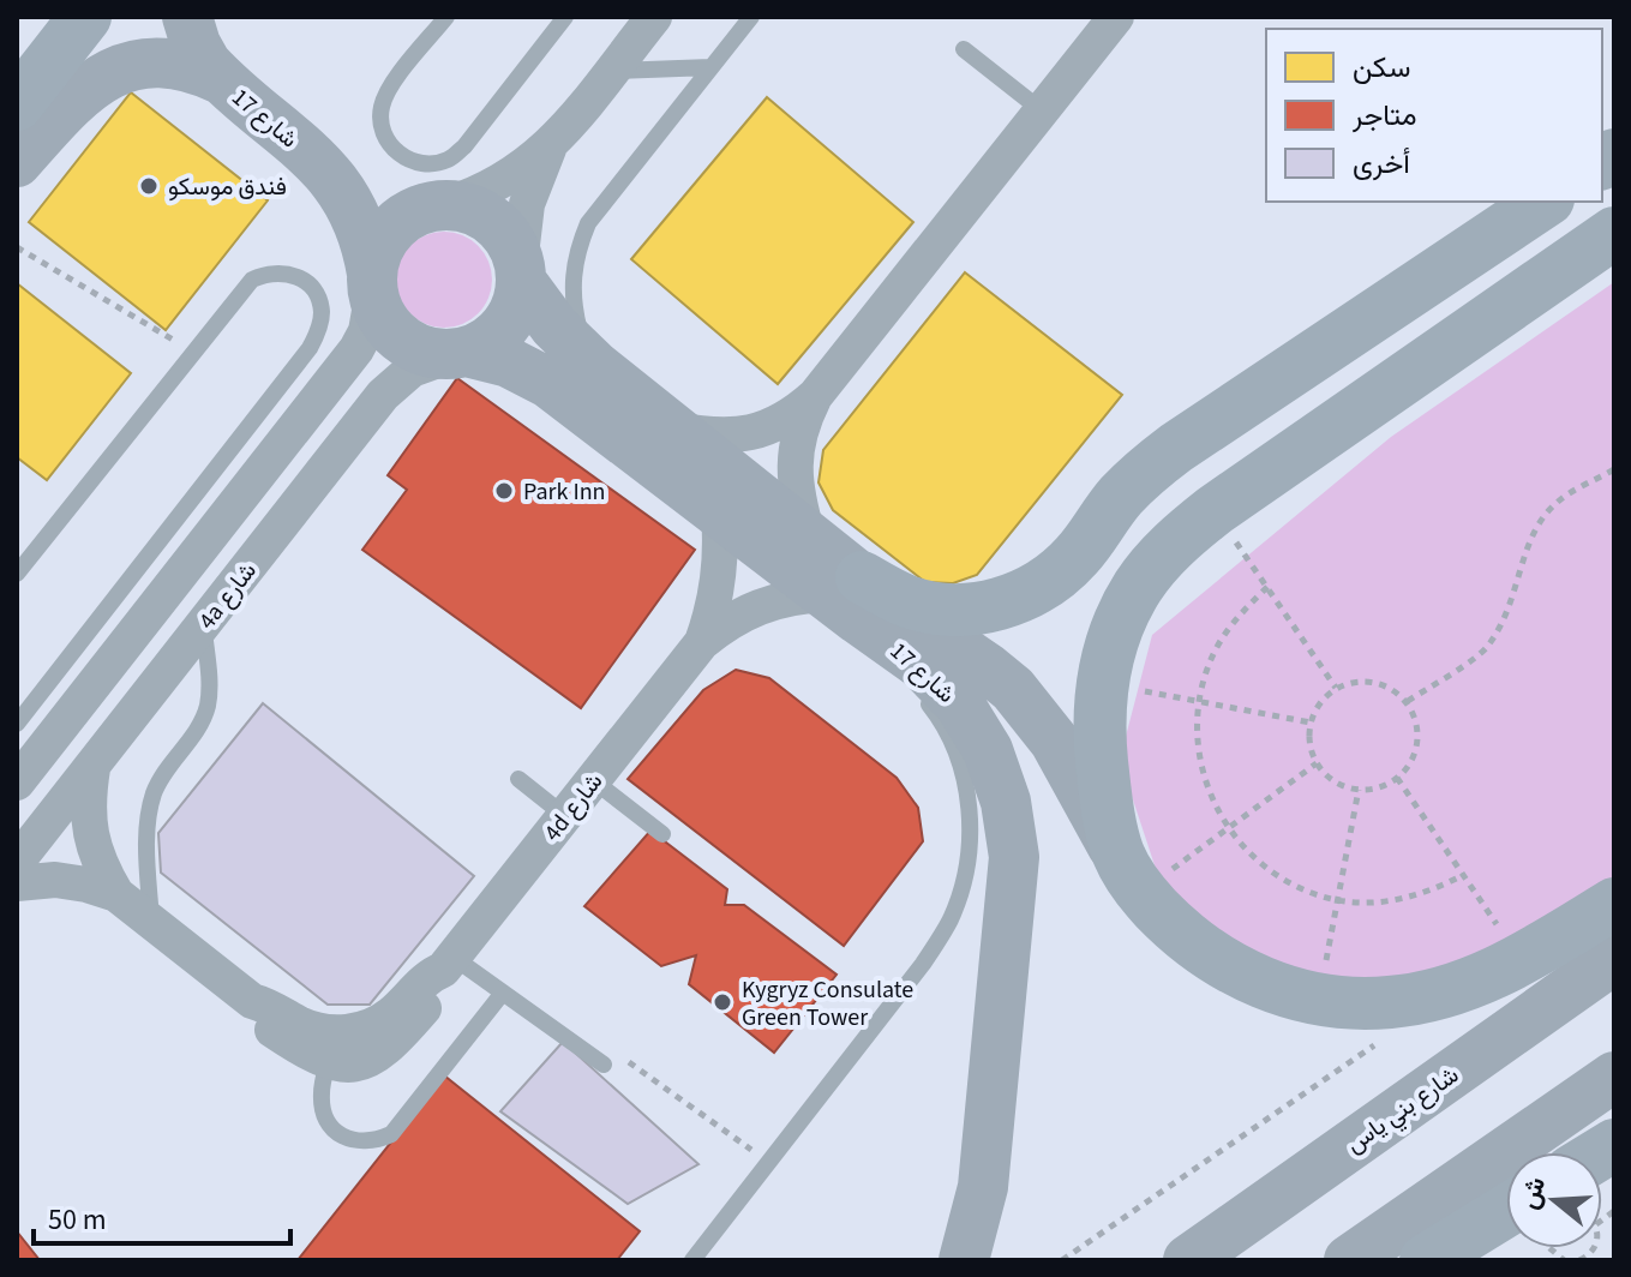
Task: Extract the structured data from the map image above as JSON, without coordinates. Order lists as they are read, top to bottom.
{
  "streets": {
    "street": [
      "شارع 17",
      "4a شارع",
      "4d شارع",
      "شارع بني ياس"
    ]
  },
  "crossings": [
    ["شارع 17", "4a شارع"],
    ["شارع 17", "4d شارع"],
    ["4a شارع", "4d شارع"]
  ],
  "places": ["فندق موسكو", "Park Inn", "Kygryz Consulate Green Tower"],
  "legend": ["سكن", "متاجر", "أخرى"],
  "scale_bar": "50 m",
  "north": "left"
}
